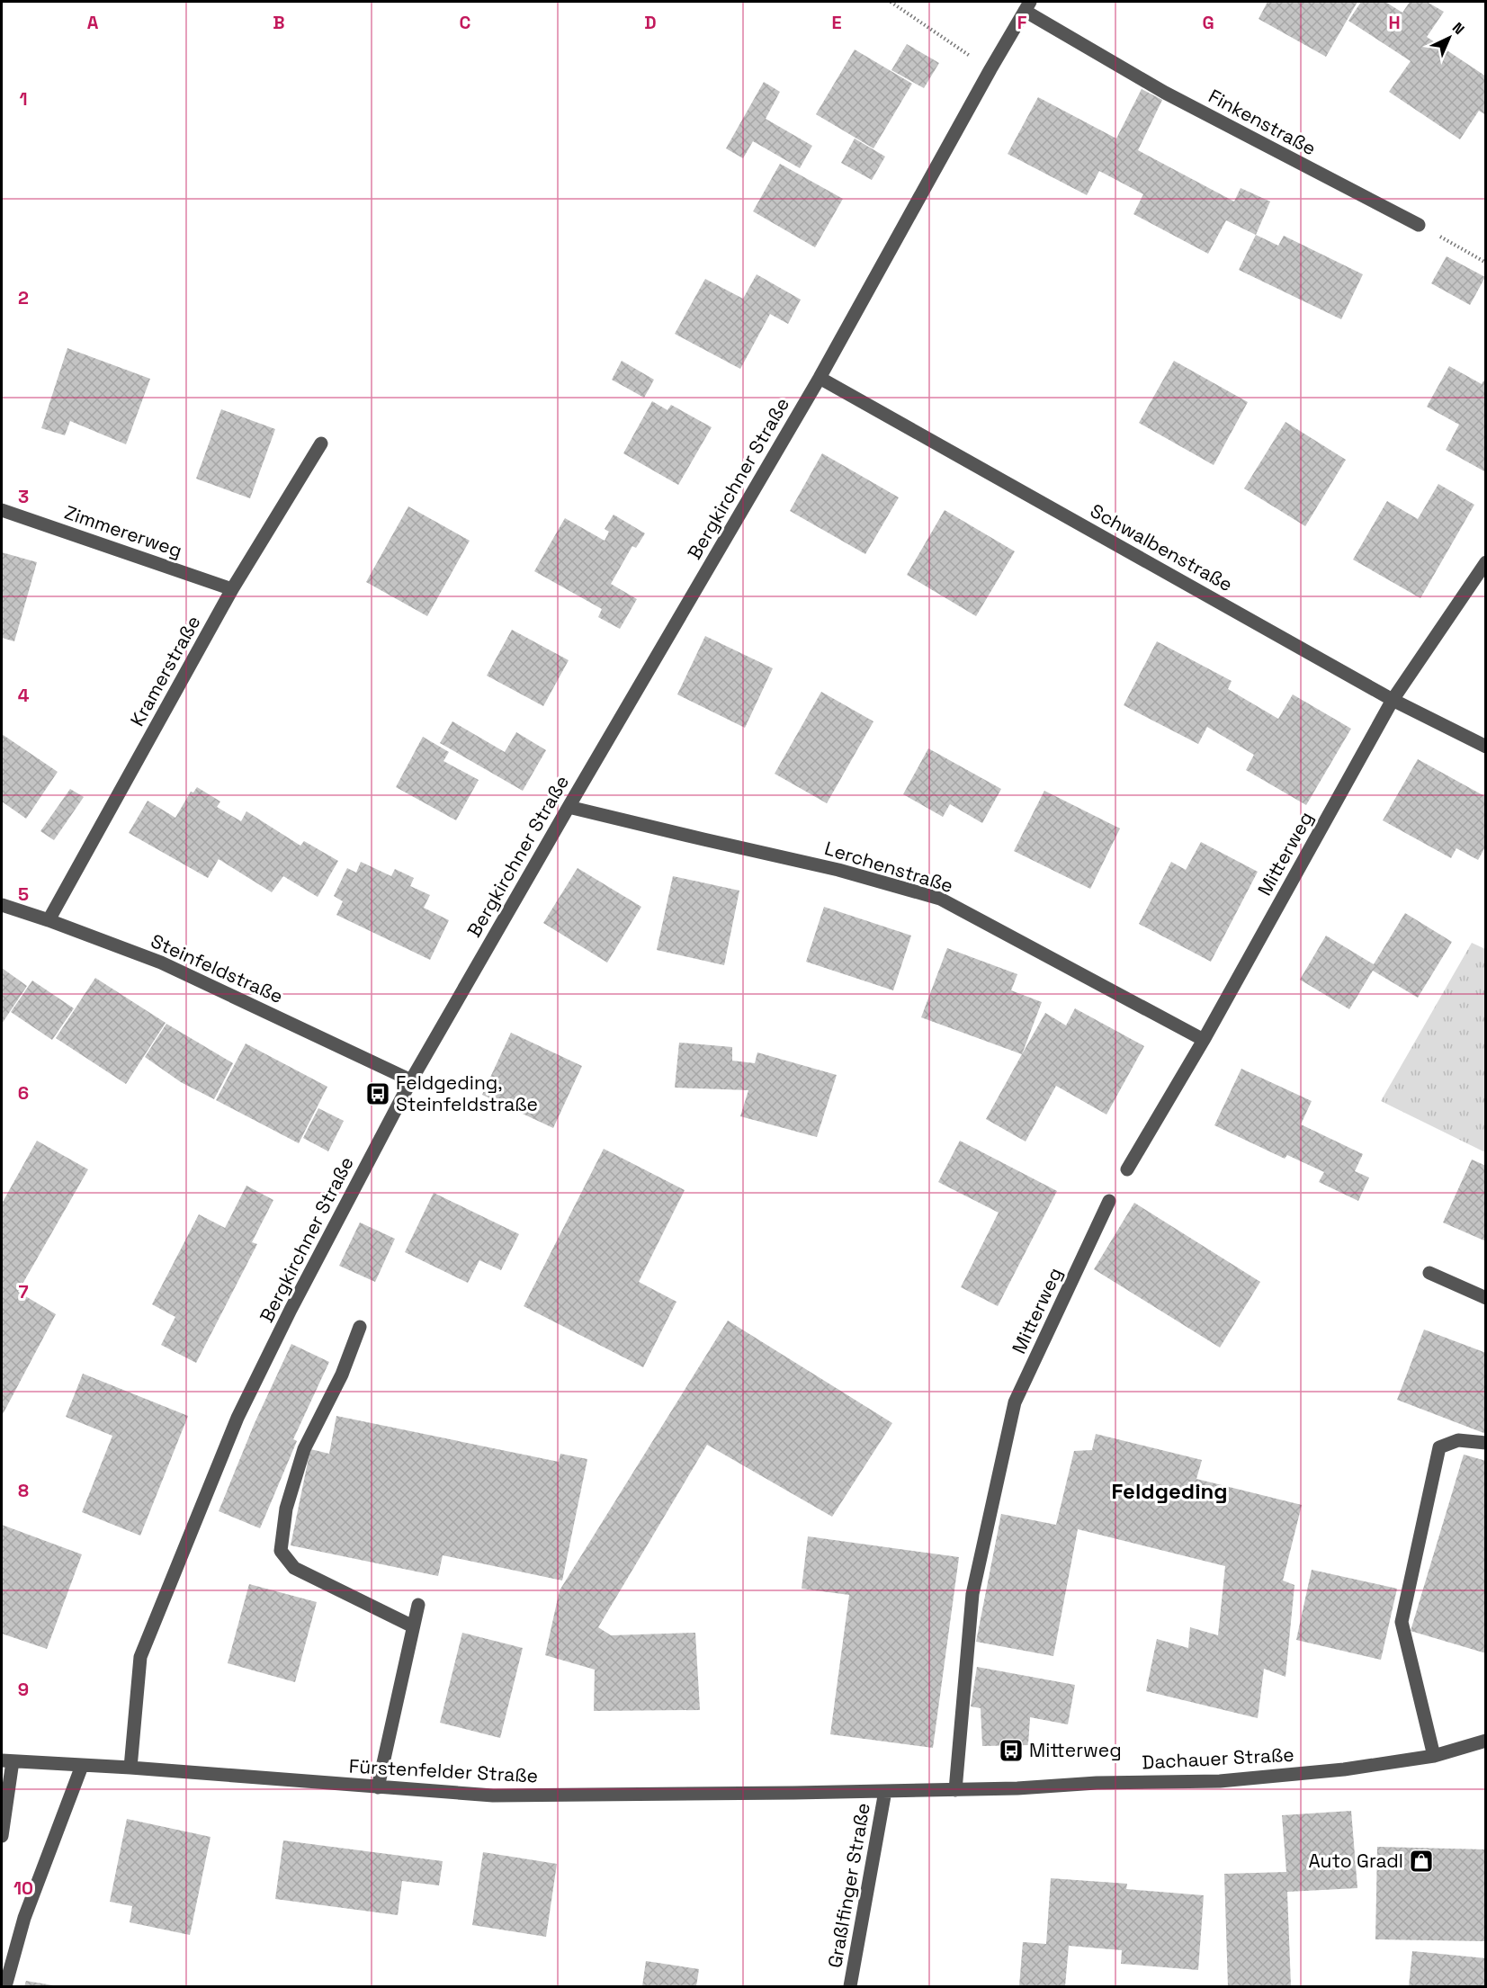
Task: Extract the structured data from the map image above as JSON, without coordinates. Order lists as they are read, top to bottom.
{
  "streets": {
    "street": [
      "Finkenstraße",
      "Bergkirchner Straße",
      "Zimmererweg",
      "Schwalbenstraße",
      "Kramerstraße",
      "Mitterweg",
      "Lerchenstraße",
      "Steinfeldstraße",
      "Dachauer Straße",
      "Fürstenfelder Straße",
      "Graßlfinger Straße"
    ]
  },
  "crossings": [
    ["Finkenstraße", "Bergkirchner Straße"],
    ["Bergkirchner Straße", "Schwalbenstraße"],
    ["Bergkirchner Straße", "Lerchenstraße"],
    ["Bergkirchner Straße", "Steinfeldstraße"],
    ["Bergkirchner Straße", "Fürstenfelder Straße"],
    ["Zimmererweg", "Kramerstraße"],
    ["Schwalbenstraße", "Mitterweg"],
    ["Kramerstraße", "Steinfeldstraße"],
    ["Mitterweg", "Lerchenstraße"],
    ["Mitterweg", "Dachauer Straße"],
    ["Dachauer Straße", "Fürstenfelder Straße"],
    ["Dachauer Straße", "Graßlfinger Straße"],
    ["Fürstenfelder Straße", "Graßlfinger Straße"]
  ],
  "districts": ["Feldgeding"],
  "places": {
    "bus stop": ["Feldgeding, Steinfeldstraße", "Mitterweg"],
    "shop": ["Auto Gradl"]
  },
  "north": "top right",
  "grid": {
    "columns": [
      "A",
      "B",
      "C",
      "D",
      "E",
      "F",
      "G",
      "H"
    ],
    "rows": [
      "1",
      "2",
      "3",
      "4",
      "5",
      "6",
      "7",
      "8",
      "9",
      "10"
    ]
  }
}
